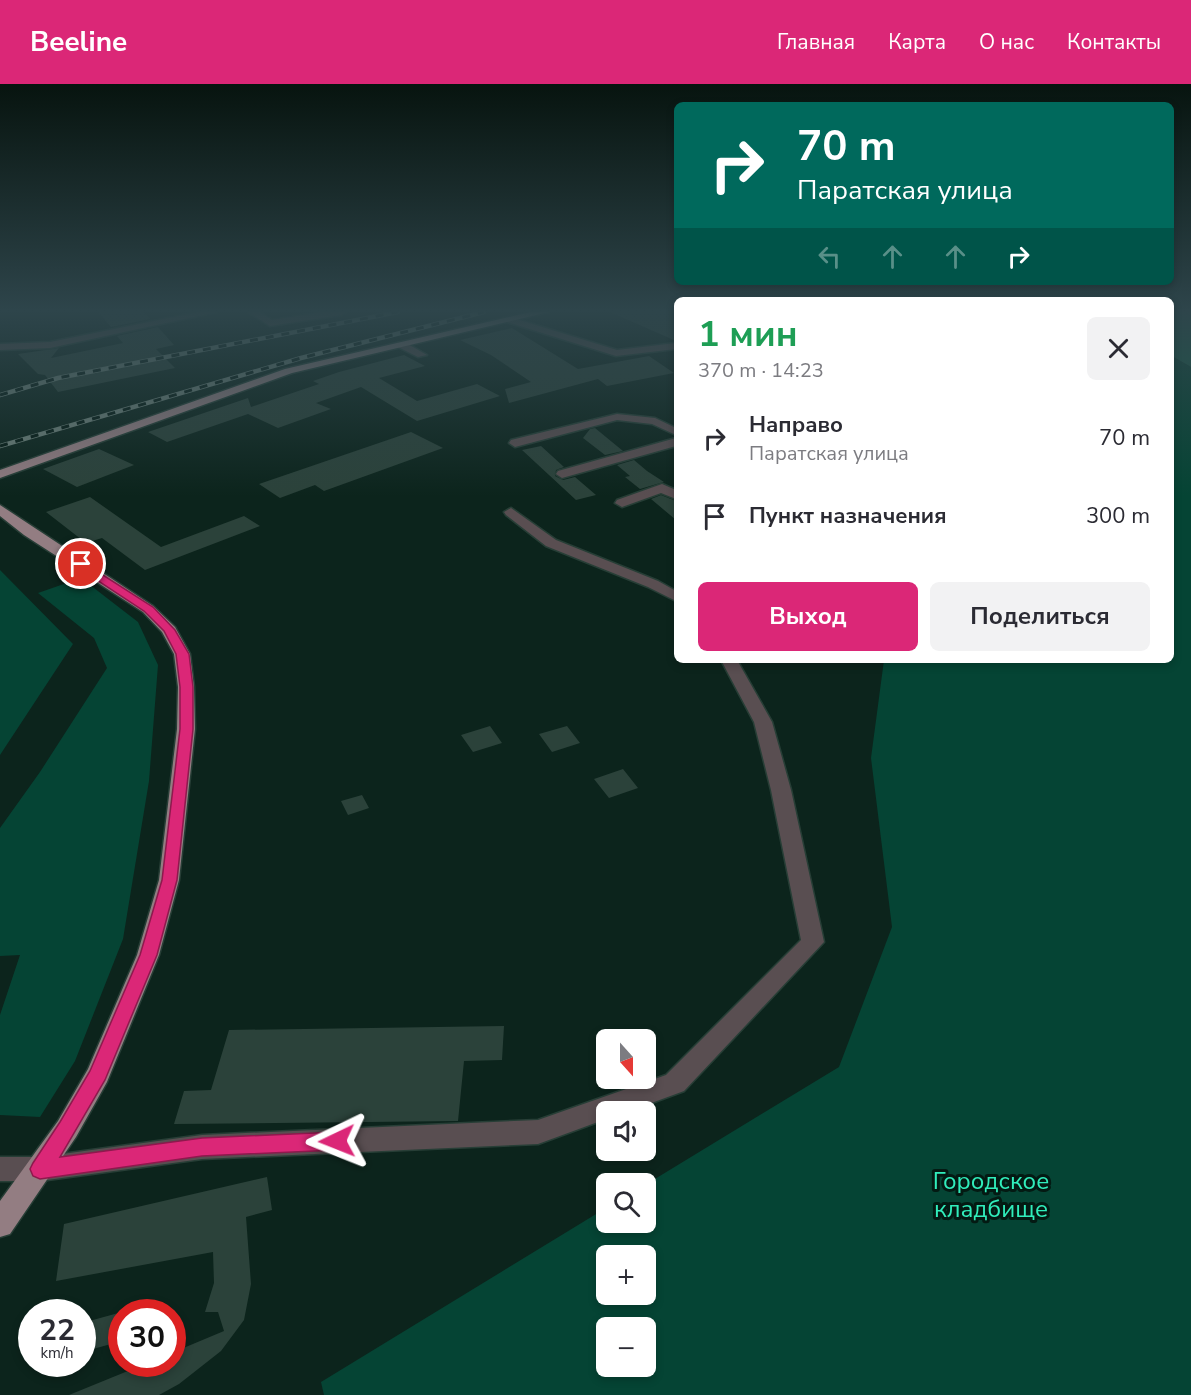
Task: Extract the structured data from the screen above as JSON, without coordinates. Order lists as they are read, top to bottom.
{
  "parks": ["Городское кладбище"],
  "north": "bottom",
  "page": {
    "header": "Beeline",
    "nav": [
      "Главная",
      "Карта",
      "О нас",
      "Контакты"
    ],
    "turn": ["70 m", "Паратская улица"],
    "heading": ["1 мин", "370 m · 14:23"],
    "list": [
      {
        "name": "Направо",
        "note": "Паратская улица",
        "value": "70 m"
      },
      {
        "name": "Пункт назначения",
        "value": "300 m"
      }
    ],
    "buttons": ["Выход", "Поделиться"],
    "map_buttons": ["+", "−"],
    "speed": "22 km/h",
    "limit": "30"
  }
}
